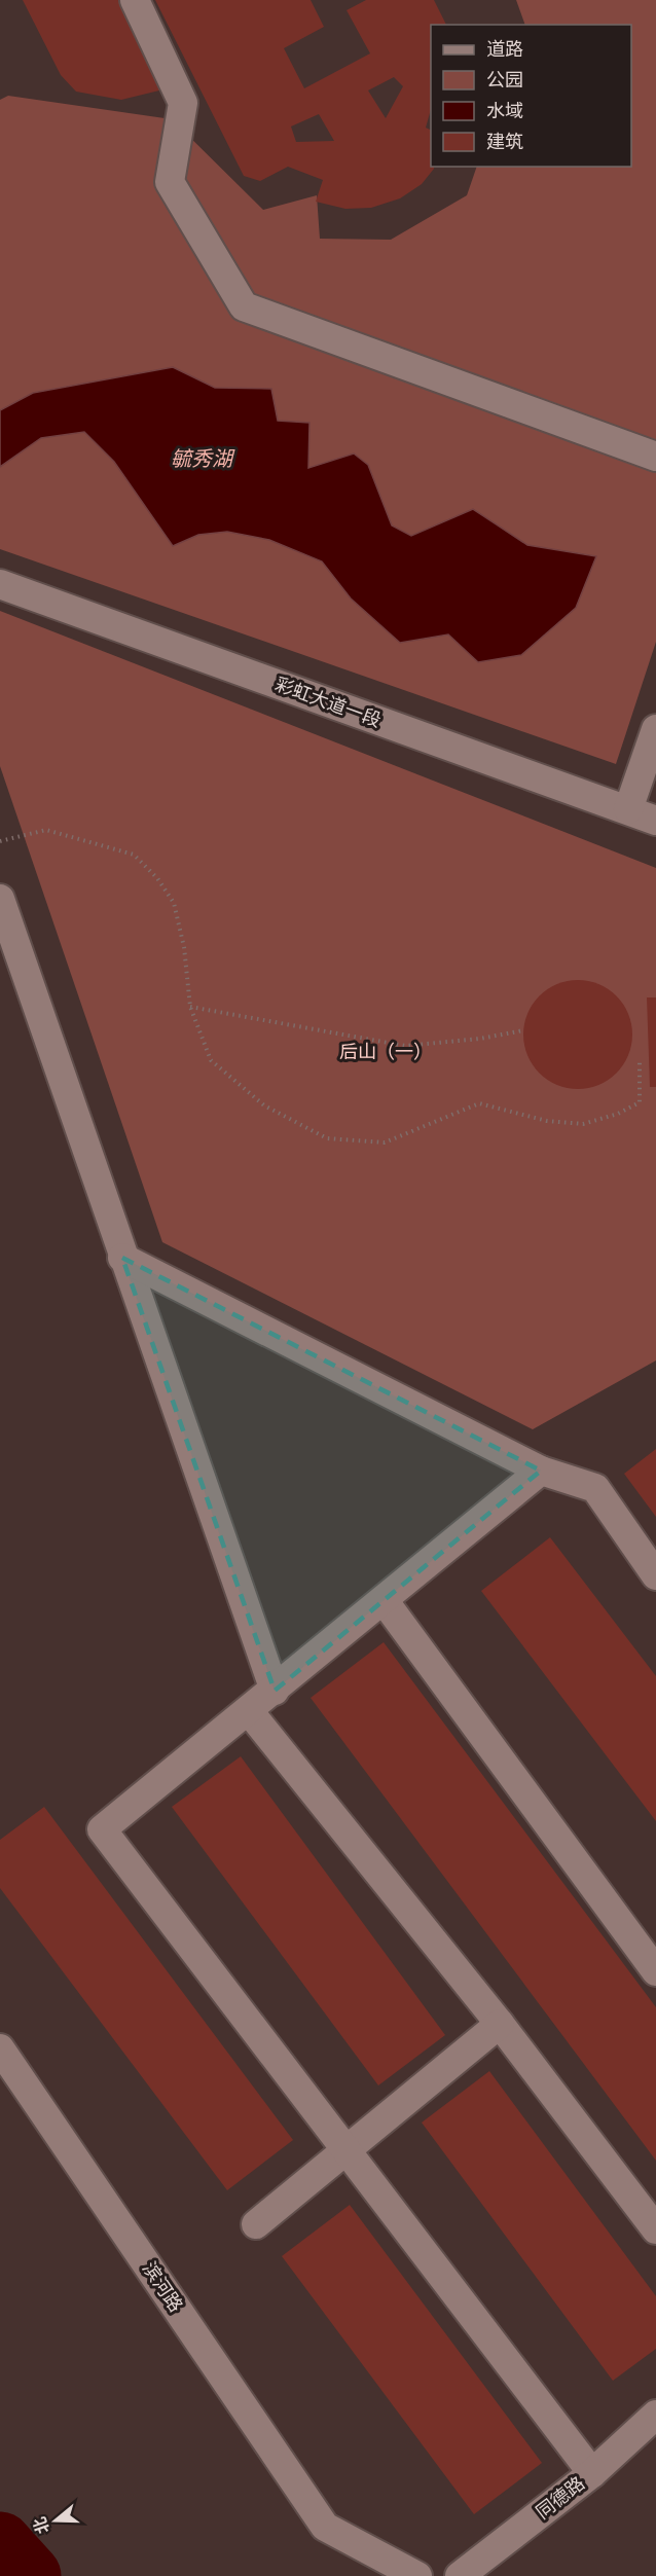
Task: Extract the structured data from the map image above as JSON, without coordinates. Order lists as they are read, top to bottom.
{
  "streets": {
    "street": ["彩虹大道一段", "滨河路", "同德路"]
  },
  "water": ["毓秀湖"],
  "parks": ["后山（一）"],
  "legend": [
    "道路",
    "公园",
    "水域",
    "建筑"
  ],
  "north": "left"
}
